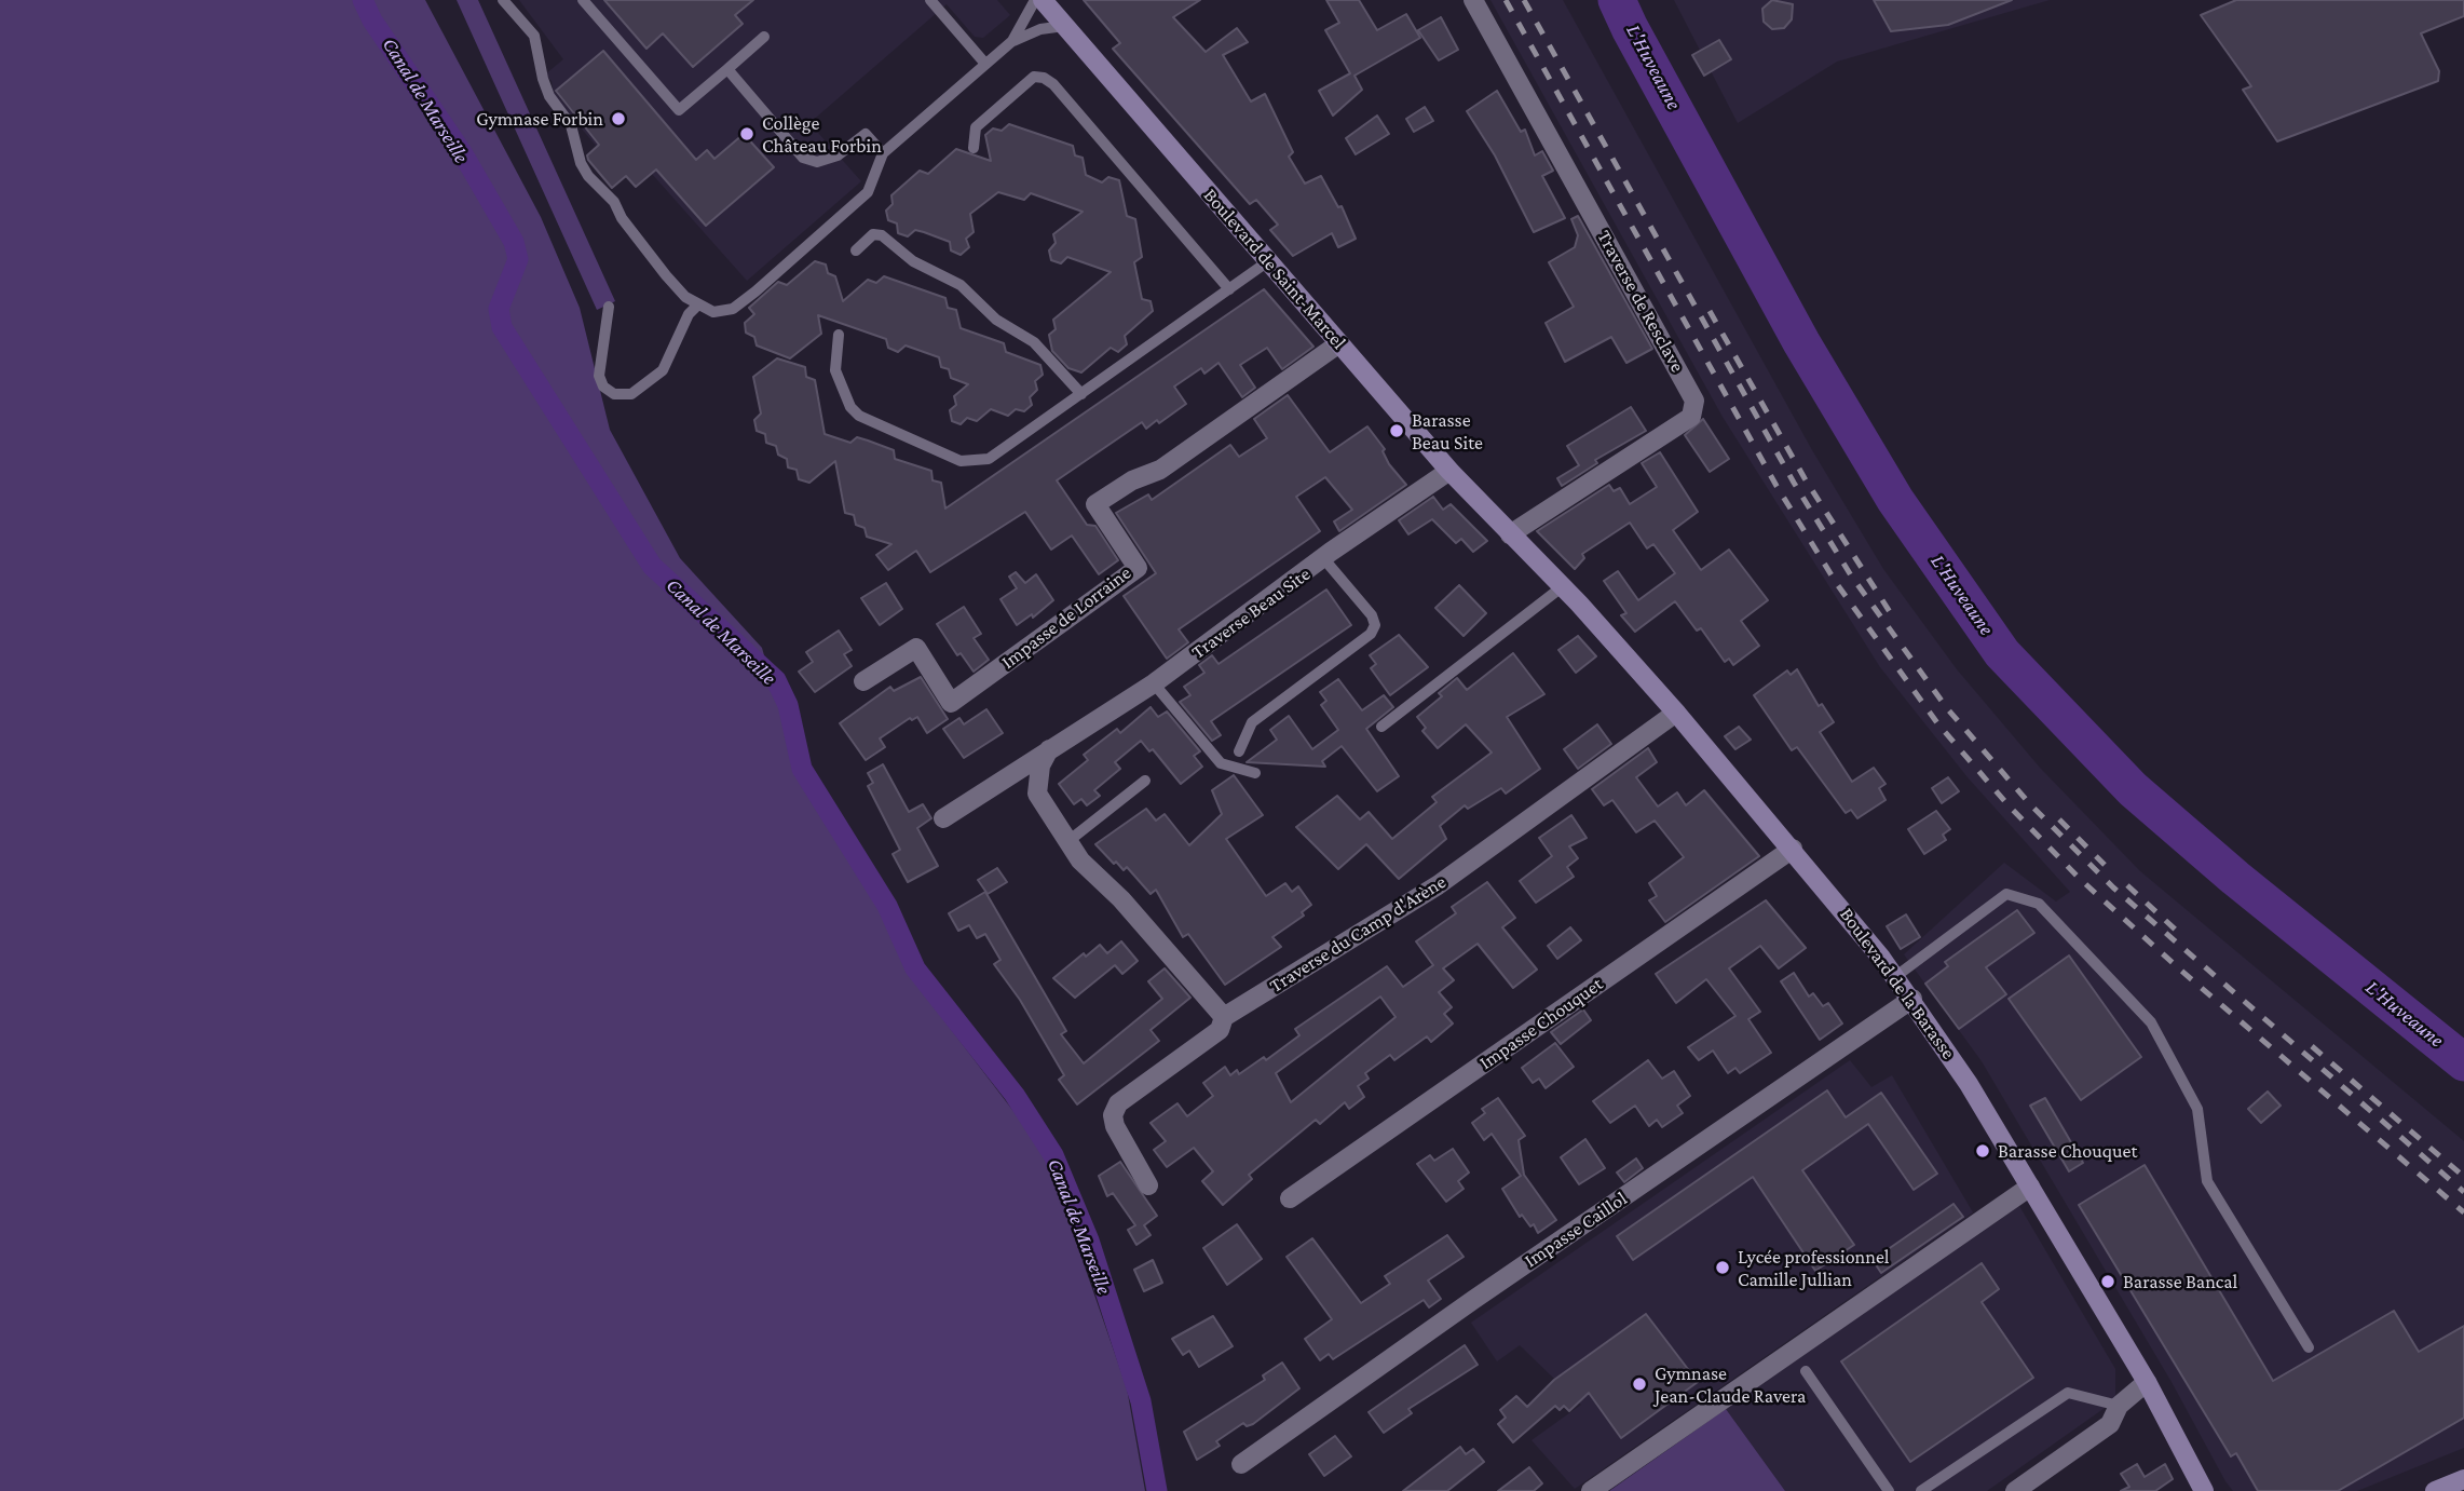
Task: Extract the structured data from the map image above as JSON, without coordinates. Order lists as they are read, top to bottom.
{
  "streets": {
    "street": [
      "Boulevard de Saint-Marcel",
      "Traverse de Resclave",
      "Traverse Beau Site",
      "Impasse de Lorraine",
      "Traverse du Camp d'Arène",
      "Boulevard de la Barasse",
      "Impasse Chouquet",
      "Impasse Caillol"
    ]
  },
  "crossings": [
    ["Boulevard de Saint-Marcel", "Traverse de Resclave"],
    ["Boulevard de Saint-Marcel", "Traverse Beau Site"],
    ["Boulevard de Saint-Marcel", "Impasse de Lorraine"],
    ["Boulevard de Saint-Marcel", "Boulevard de la Barasse"],
    ["Traverse de Resclave", "Boulevard de la Barasse"],
    ["Traverse du Camp d'Arène", "Boulevard de la Barasse"],
    ["Boulevard de la Barasse", "Impasse Chouquet"],
    ["Boulevard de la Barasse", "Impasse Caillol"]
  ],
  "water": ["L'Huveaune", "Canal de Marseille"],
  "places": [
    "Gymnase Forbin",
    "Collège Château Forbin",
    "Barasse Beau Site",
    "Barasse Chouquet",
    "Lycée professionnel Camille Jullian",
    "Barasse Bancal",
    "Gymnase Jean-Claude Ravera"
  ]
}
